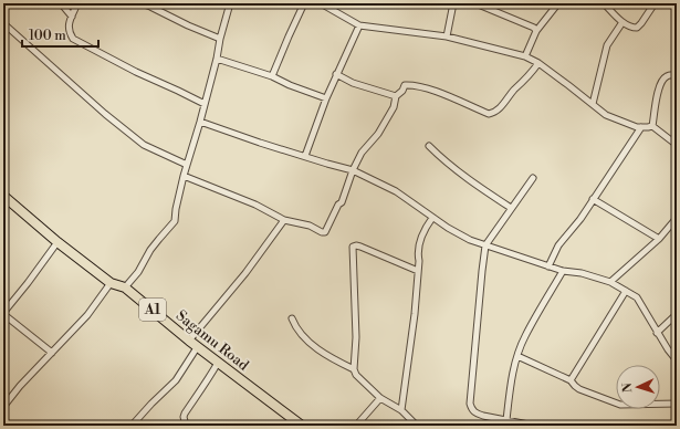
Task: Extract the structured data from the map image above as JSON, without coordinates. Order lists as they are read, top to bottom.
{
  "streets": {
    "highway": ["A1", "Sagamu Road"]
  },
  "scale_bar": "100 m",
  "north": "left"
}
